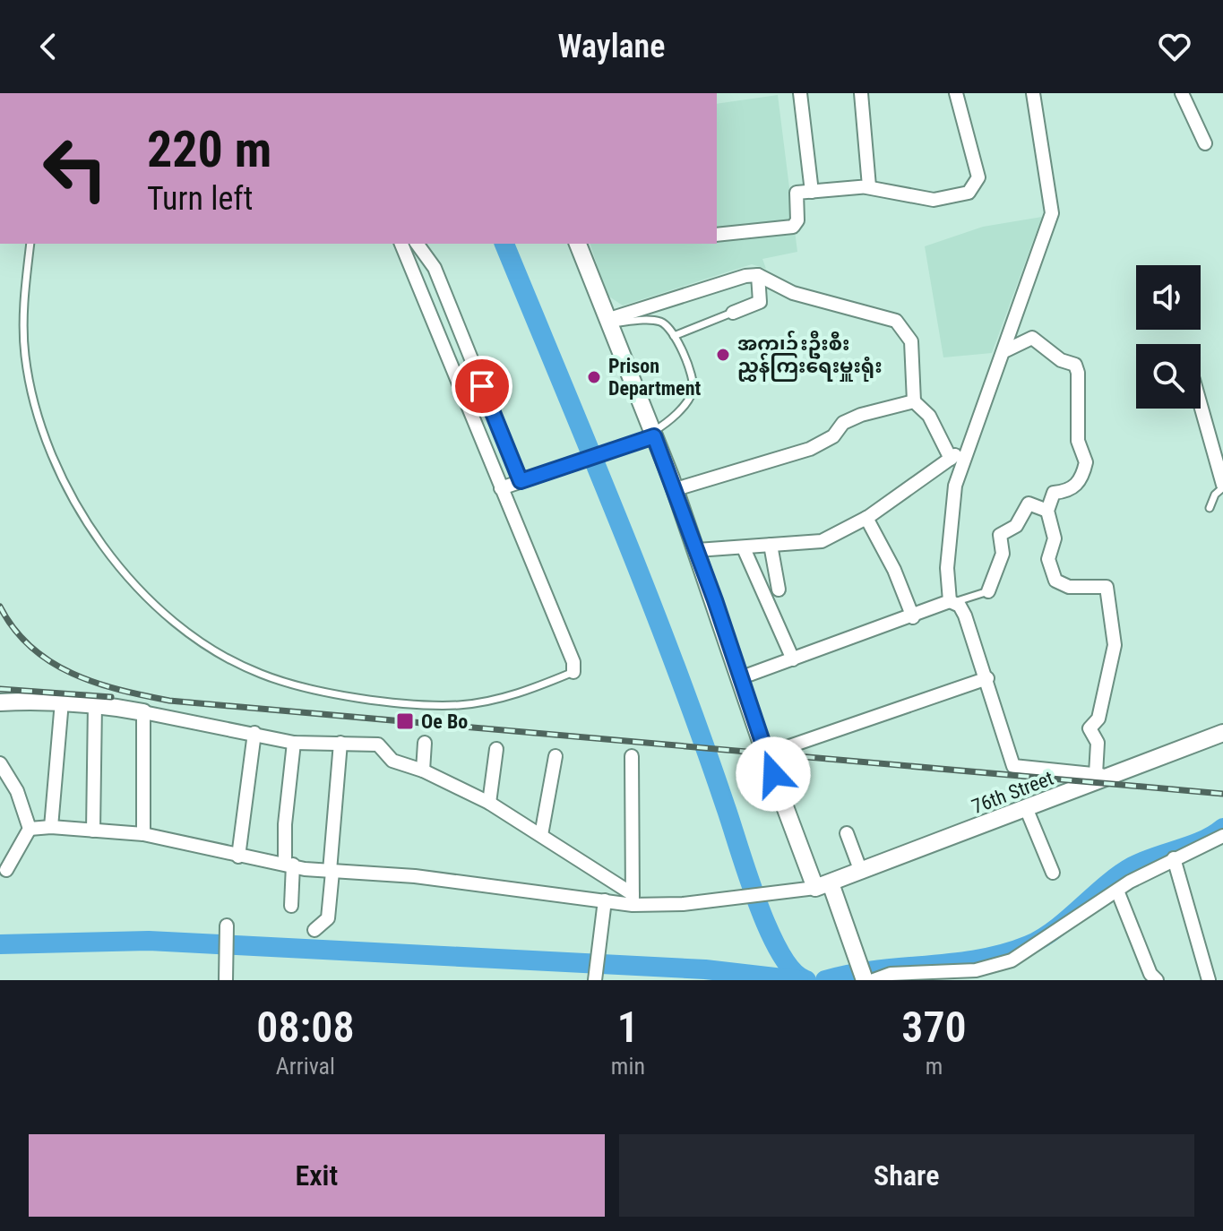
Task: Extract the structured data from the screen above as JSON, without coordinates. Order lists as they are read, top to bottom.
{
  "streets": {
    "street": ["76th Street"]
  },
  "places": {
    "other": ["အကျဉ်းဦးစီး ညွှန်ကြးရေးမှူးရုံး", "Prison Department"],
    "transit": ["Oe Bo"]
  },
  "page": {
    "header": "Waylane",
    "turn": ["220 m", "Turn left"],
    "eta": [
      "08:08",
      "Arrival",
      "1",
      "min",
      "370",
      "m"
    ],
    "buttons": ["Exit", "Share"]
  }
}
